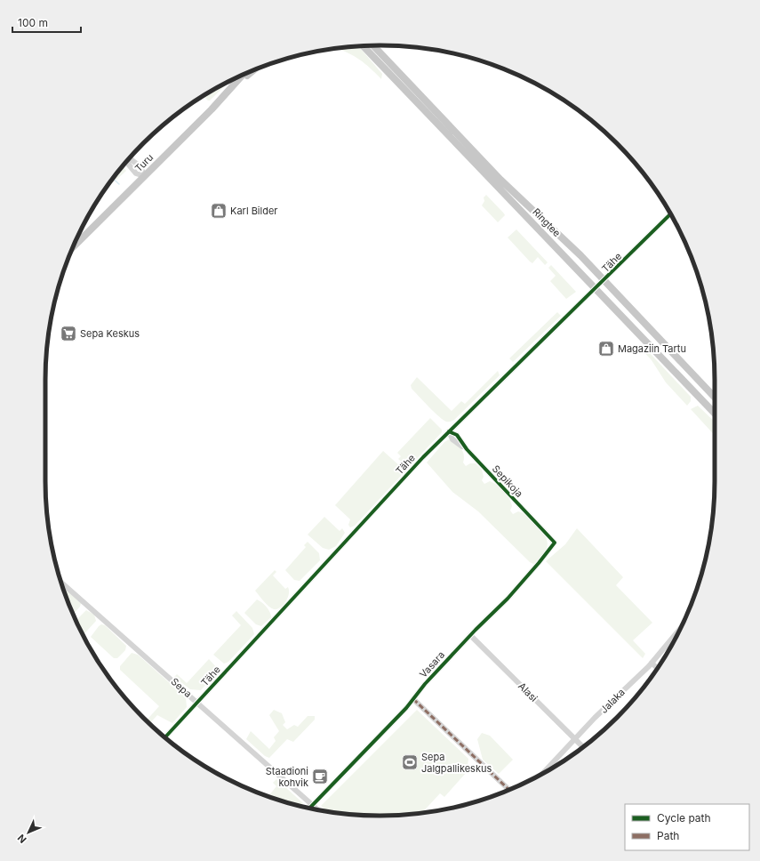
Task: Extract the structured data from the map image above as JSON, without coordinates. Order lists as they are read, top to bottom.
{
  "streets": {
    "main road": ["Turu", "Ringtee"],
    "street": [
      "Tähe",
      "Sepikoja",
      "Vasara",
      "Sepa",
      "Alasi",
      "Jalaka"
    ]
  },
  "crossings": [
    ["Ringtee", "Tähe"],
    ["Tähe", "Sepikoja"],
    ["Tähe", "Sepa"],
    ["Sepikoja", "Vasara"],
    ["Vasara", "Sepa"],
    ["Vasara", "Alasi"],
    ["Alasi", "Jalaka"]
  ],
  "places": {
    "shop": ["Karl Bilder", "Magaziin Tartu"],
    "supermarket": ["Sepa Keskus"],
    "sports": ["Sepa Jalgpallikeskus"],
    "cafe": ["Staadioni kohvik"]
  },
  "legend": ["Cycle path", "Path"],
  "scale_bar": "100 m",
  "north": "bottom left"
}
